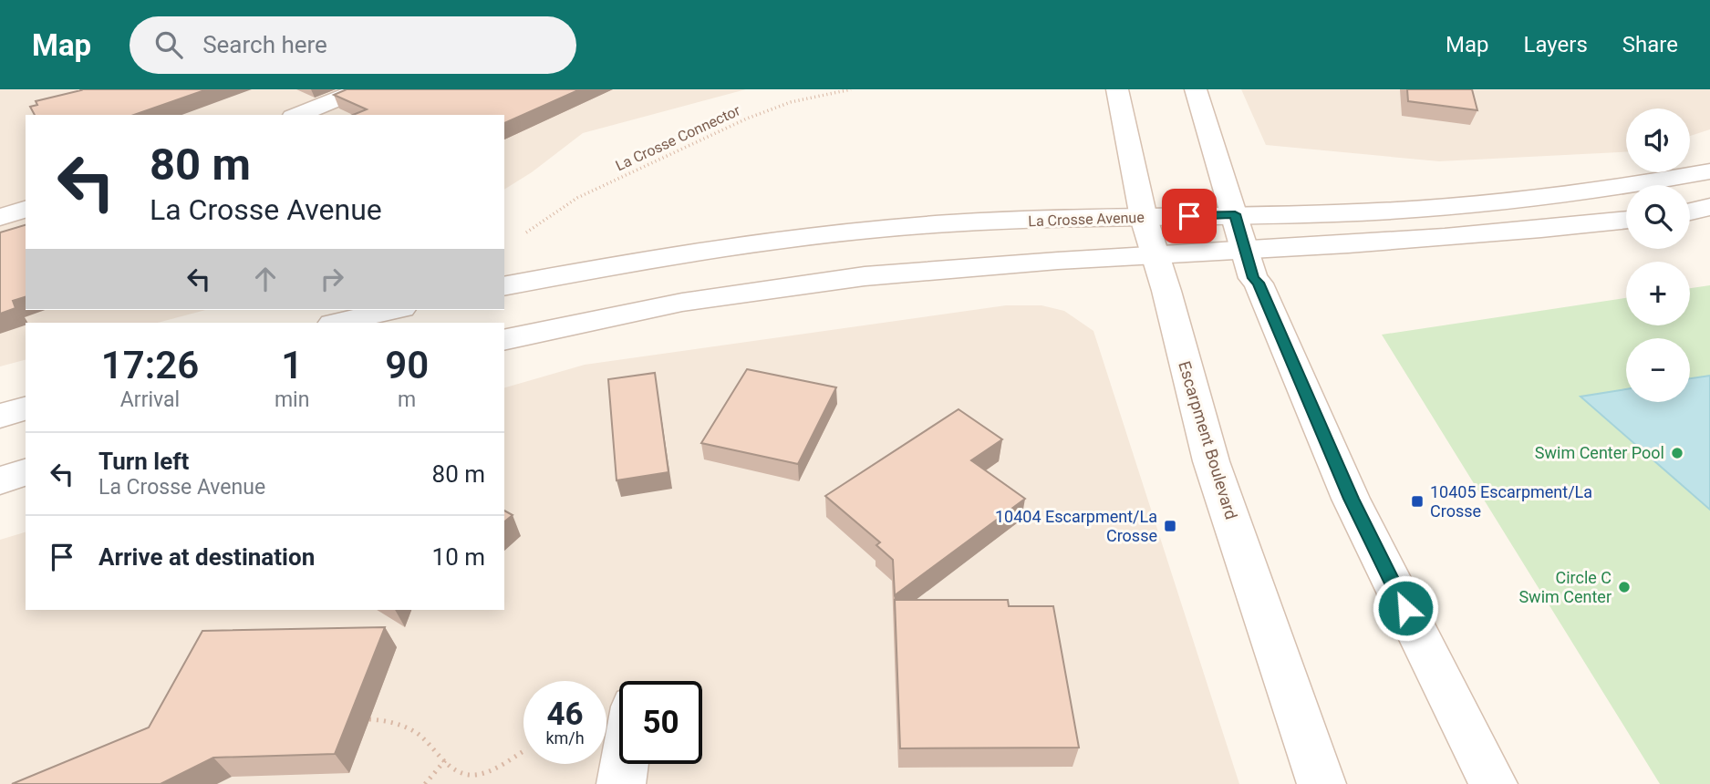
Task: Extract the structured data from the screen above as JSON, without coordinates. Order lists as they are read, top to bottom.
{
  "streets": {
    "street": ["La Crosse Avenue", "Escarpment Boulevard"],
    "path": ["La Crosse Connector"]
  },
  "crossings": [
    ["La Crosse Avenue", "Escarpment Boulevard"]
  ],
  "places": {
    "other": ["Swim Center Pool", "Circle C Swim Center"],
    "transit": ["10405 Escarpment/La Crosse", "10404 Escarpment/La Crosse"]
  },
  "page": {
    "header": "Map",
    "search": "Search here",
    "nav": ["Map", "Layers", "Share"],
    "map_buttons": ["+", "−"],
    "turn": ["80 m", "La Crosse Avenue"],
    "eta": [
      "17:26",
      "Arrival",
      "1",
      "min",
      "90",
      "m"
    ],
    "list": [
      {
        "name": "Turn left",
        "note": "La Crosse Avenue",
        "value": "80 m"
      },
      {
        "name": "Arrive at destination",
        "value": "10 m"
      }
    ],
    "speed": "46 km/h",
    "limit": "50"
  }
}
